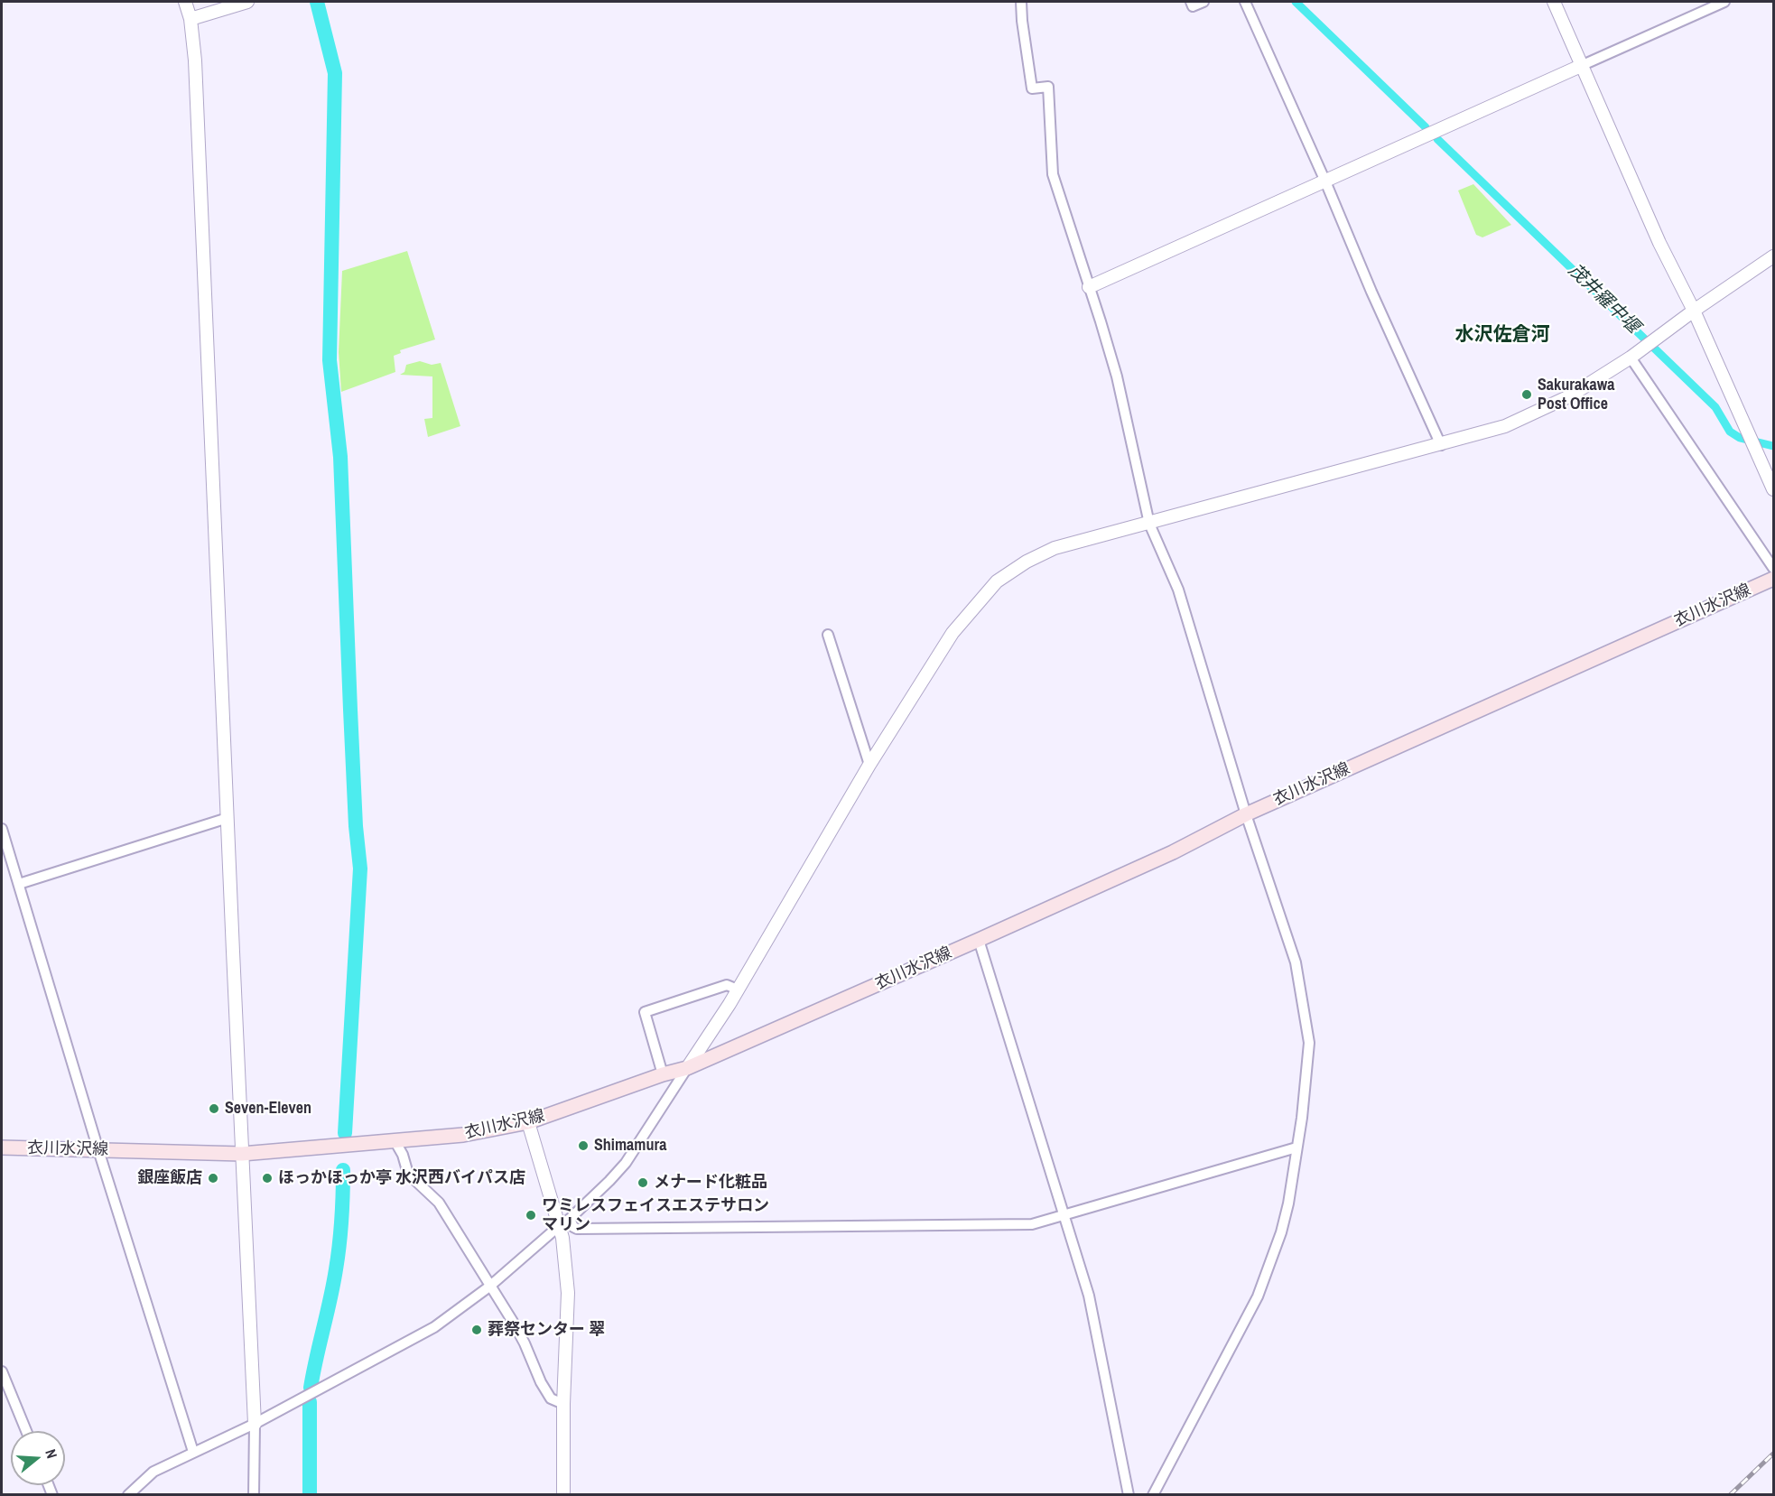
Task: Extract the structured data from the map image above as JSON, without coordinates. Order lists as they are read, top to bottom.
{
  "streets": {
    "main road": ["衣川水沢線"]
  },
  "districts": ["水沢佐倉河"],
  "water": ["茂井羅中堰"],
  "places": [
    "Sakurakawa Post Office",
    "Seven-Eleven",
    "Shimamura",
    "銀座飯店",
    "ほっかほっか亭 水沢西バイパス店",
    "メナード化粧品",
    "ワミレスフェイスエステサロン マリン",
    "葬祭センター 翠"
  ],
  "north": "right"
}
